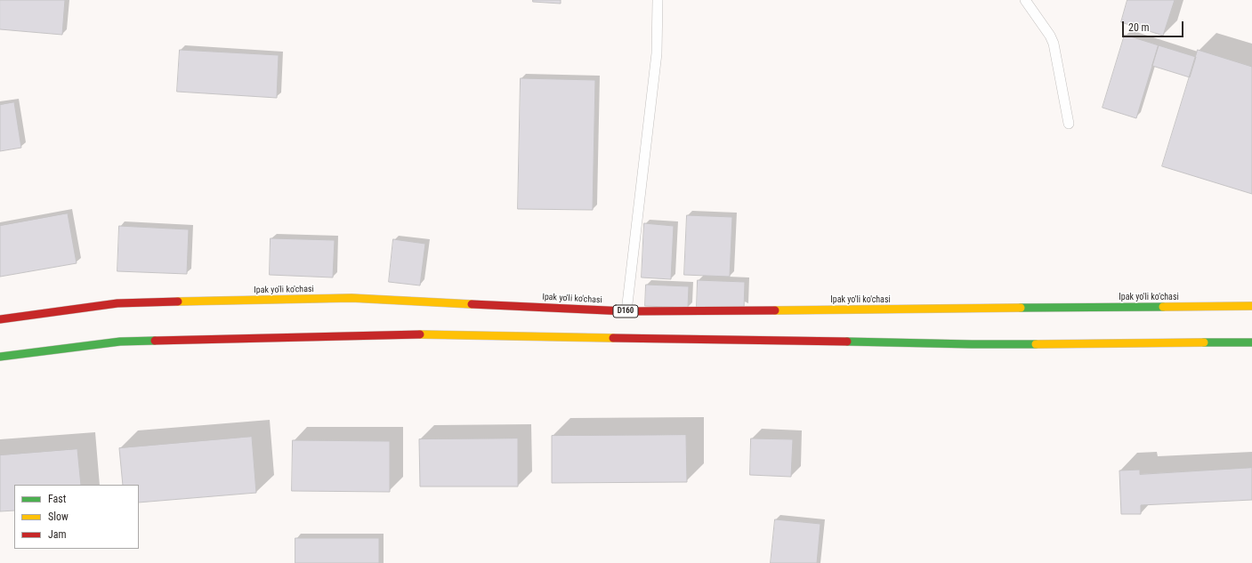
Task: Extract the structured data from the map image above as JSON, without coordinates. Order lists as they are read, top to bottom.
{
  "streets": {
    "main road": ["Ipak yo'li ko'chasi", "D160"]
  },
  "legend": ["Fast", "Slow", "Jam"],
  "scale_bar": "20 m"
}
